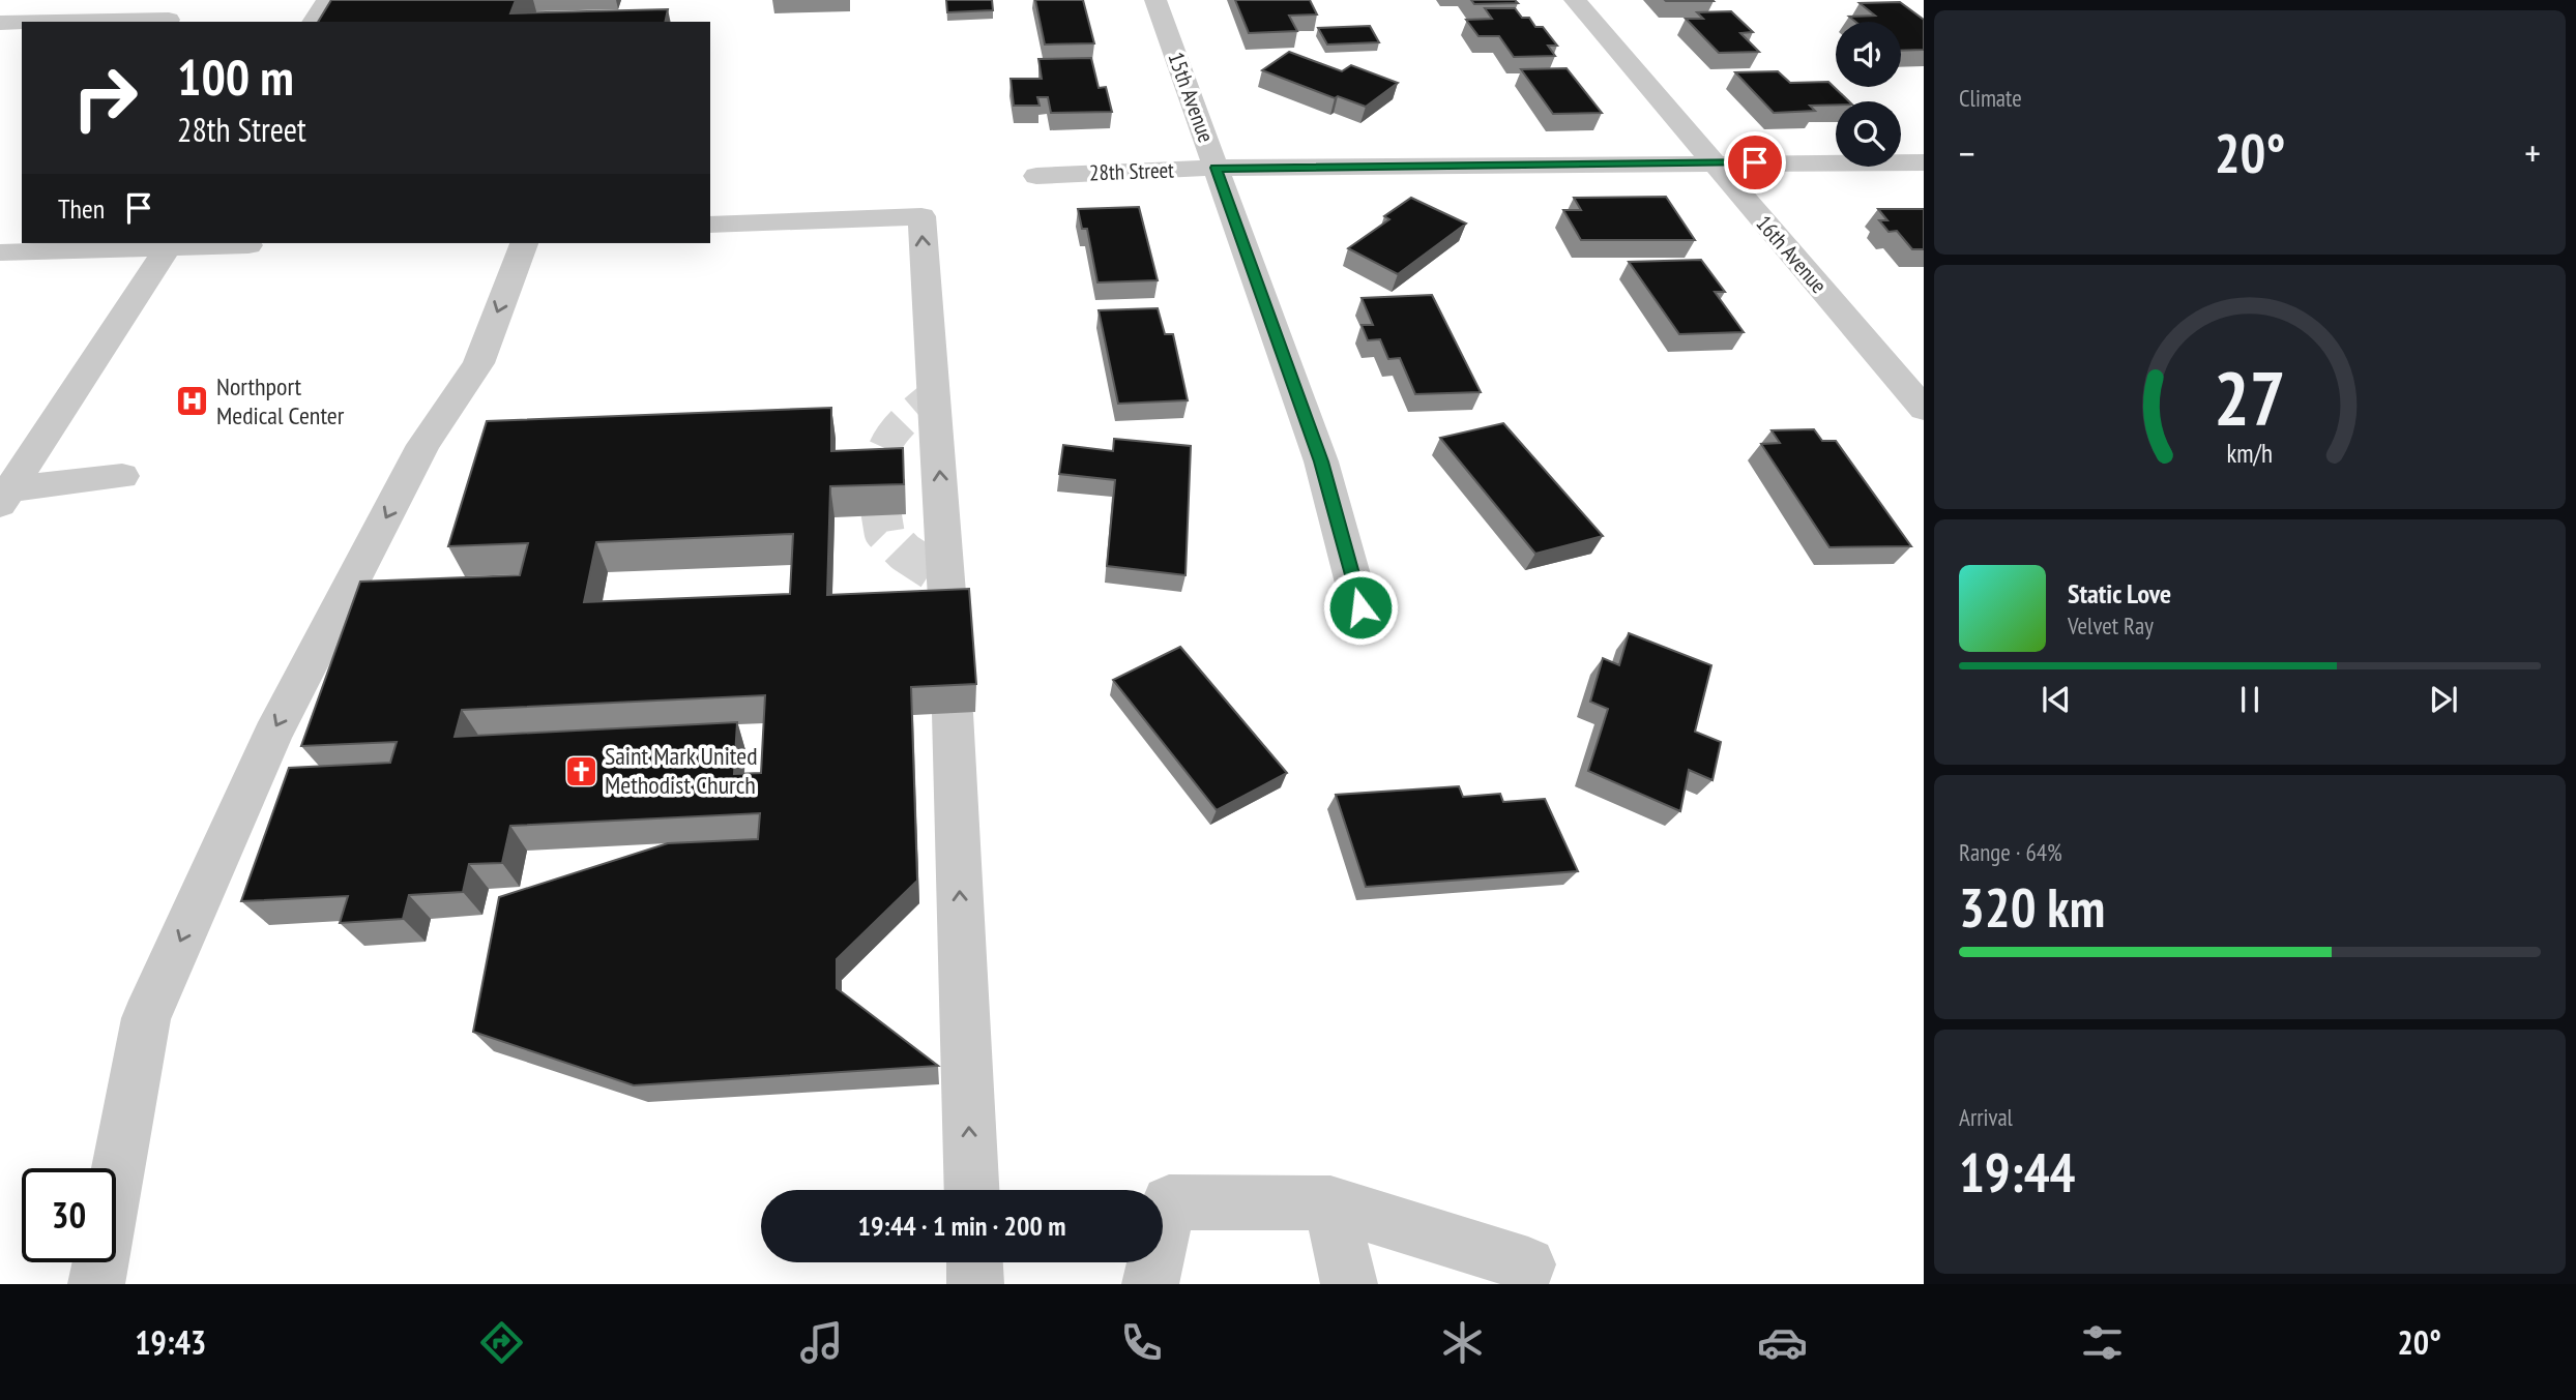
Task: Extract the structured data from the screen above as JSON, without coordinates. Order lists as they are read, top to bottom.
{
  "streets": {
    "street": ["15th Avenue", "28th Street", "16th Avenue"]
  },
  "crossings": [
    ["15th Avenue", "28th Street"],
    ["28th Street", "16th Avenue"]
  ],
  "places": {
    "hospital": ["Northport Medical Center"],
    "church": ["Saint Mark United Methodist Church"]
  },
  "page": {
    "tile": [
      "Climate",
      ["Range · 64%", "320 km"],
      ["Arrival", "19:44"]
    ],
    "turn": ["100 m", "28th Street"],
    "heat": ["−", "20°", "+"],
    "then": "Then",
    "song": ["Static Love", "Velvet Ray"],
    "limit": "30",
    "trip": "19:44 · 1 min · 200 m",
    "tabs": ["19:43", "20°"],
    "gauge": ["27", "km/h"]
  }
}
